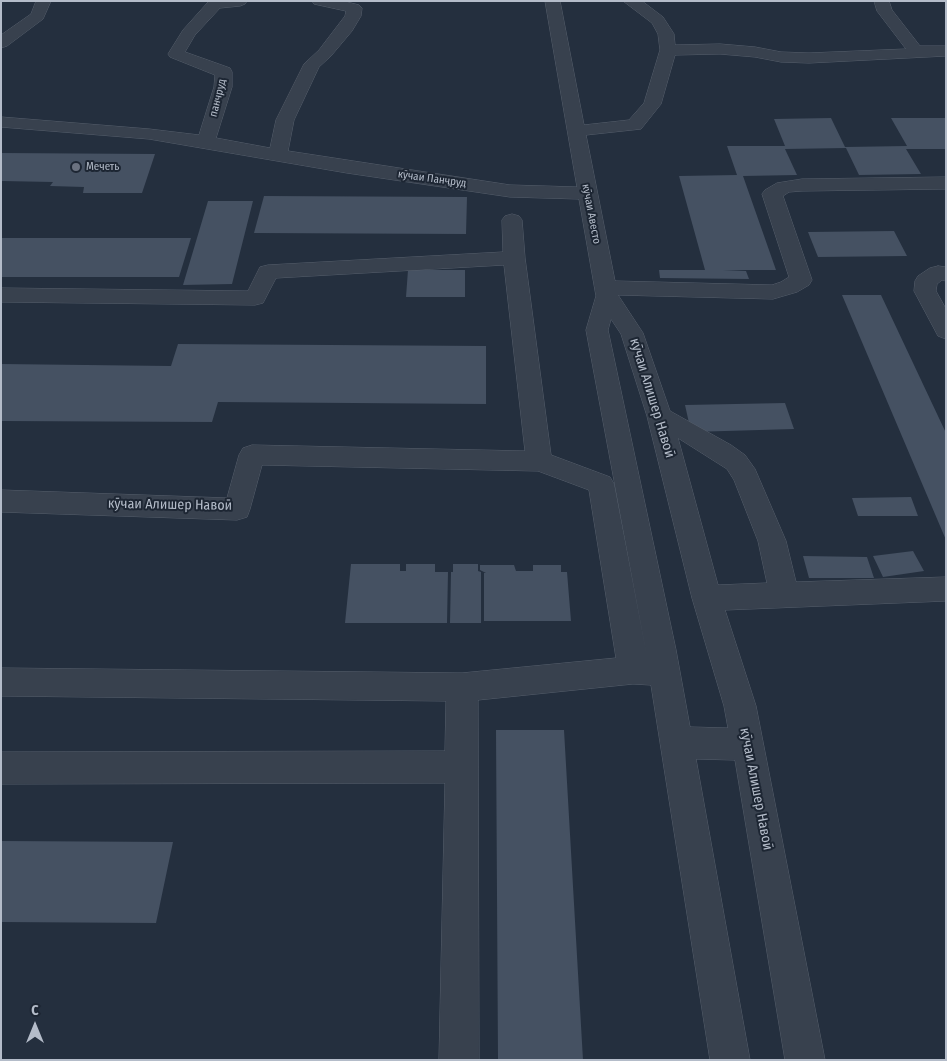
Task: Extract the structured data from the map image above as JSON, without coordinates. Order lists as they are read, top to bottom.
{
  "streets": {
    "street": [
      "панчруд",
      "кӯчаи Панҷруд",
      "кӯчаи Авесто",
      "кӯчаи Алишер Навоӣ"
    ]
  },
  "crossings": [
    ["панчруд", "кӯчаи Панҷруд"],
    ["кӯчаи Панҷруд", "кӯчаи Авесто"],
    ["кӯчаи Авесто", "кӯчаи Алишер Навоӣ"]
  ],
  "places": ["Мечеть"],
  "north": "top"
}
